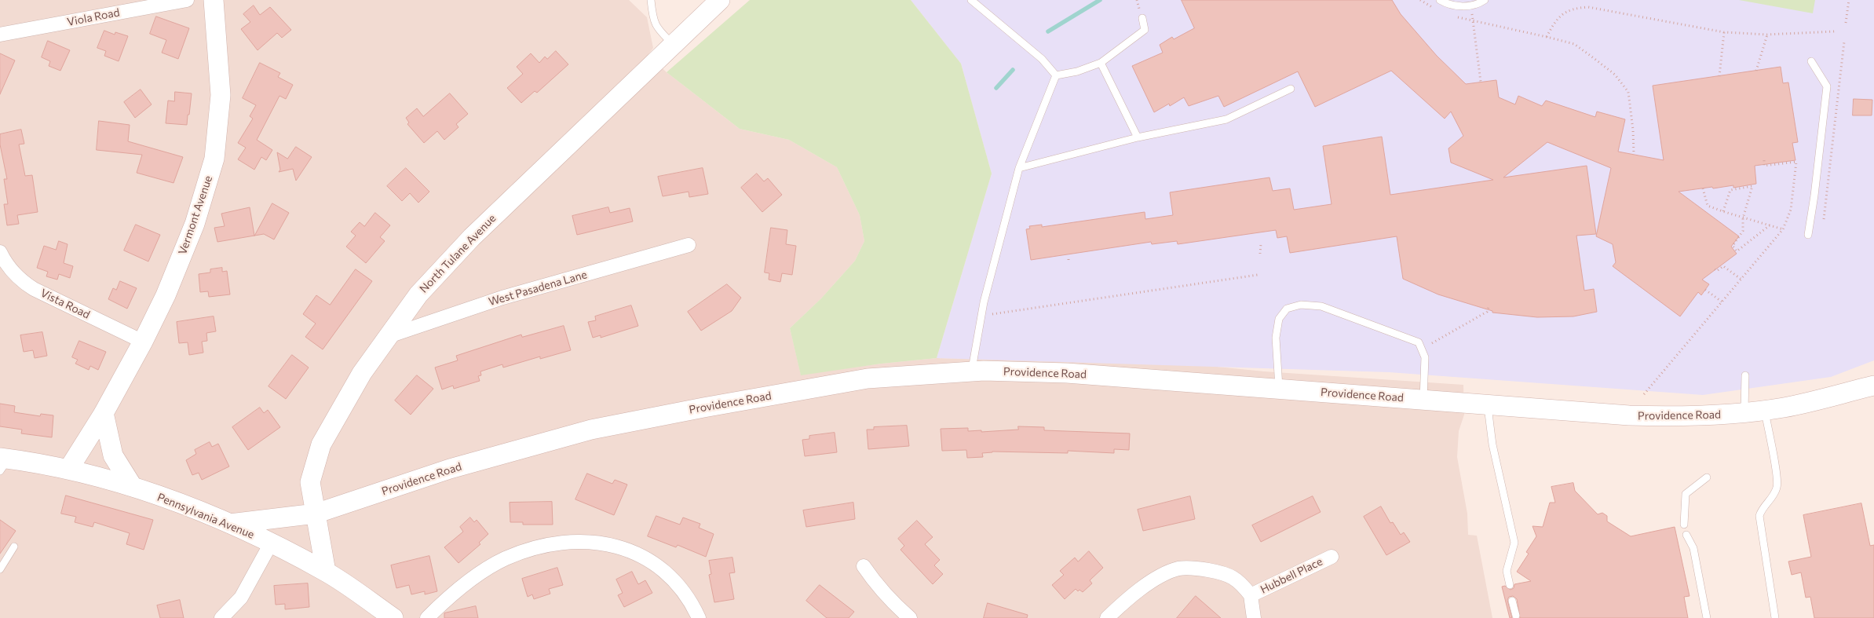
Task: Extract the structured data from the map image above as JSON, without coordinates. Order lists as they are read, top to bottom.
{
  "streets": {
    "street": [
      "Viola Road",
      "Vermont Avenue",
      "North Tulane Avenue",
      "West Pasadena Lane",
      "Vista Road",
      "Providence Road",
      "Pennsylvania Avenue",
      "Hubbell Place"
    ]
  },
  "crossings": [
    ["Vermont Avenue", "Vista Road"],
    ["Vermont Avenue", "Pennsylvania Avenue"],
    ["North Tulane Avenue", "West Pasadena Lane"],
    ["North Tulane Avenue", "Providence Road"],
    ["North Tulane Avenue", "Pennsylvania Avenue"],
    ["Providence Road", "Pennsylvania Avenue"]
  ]
}
